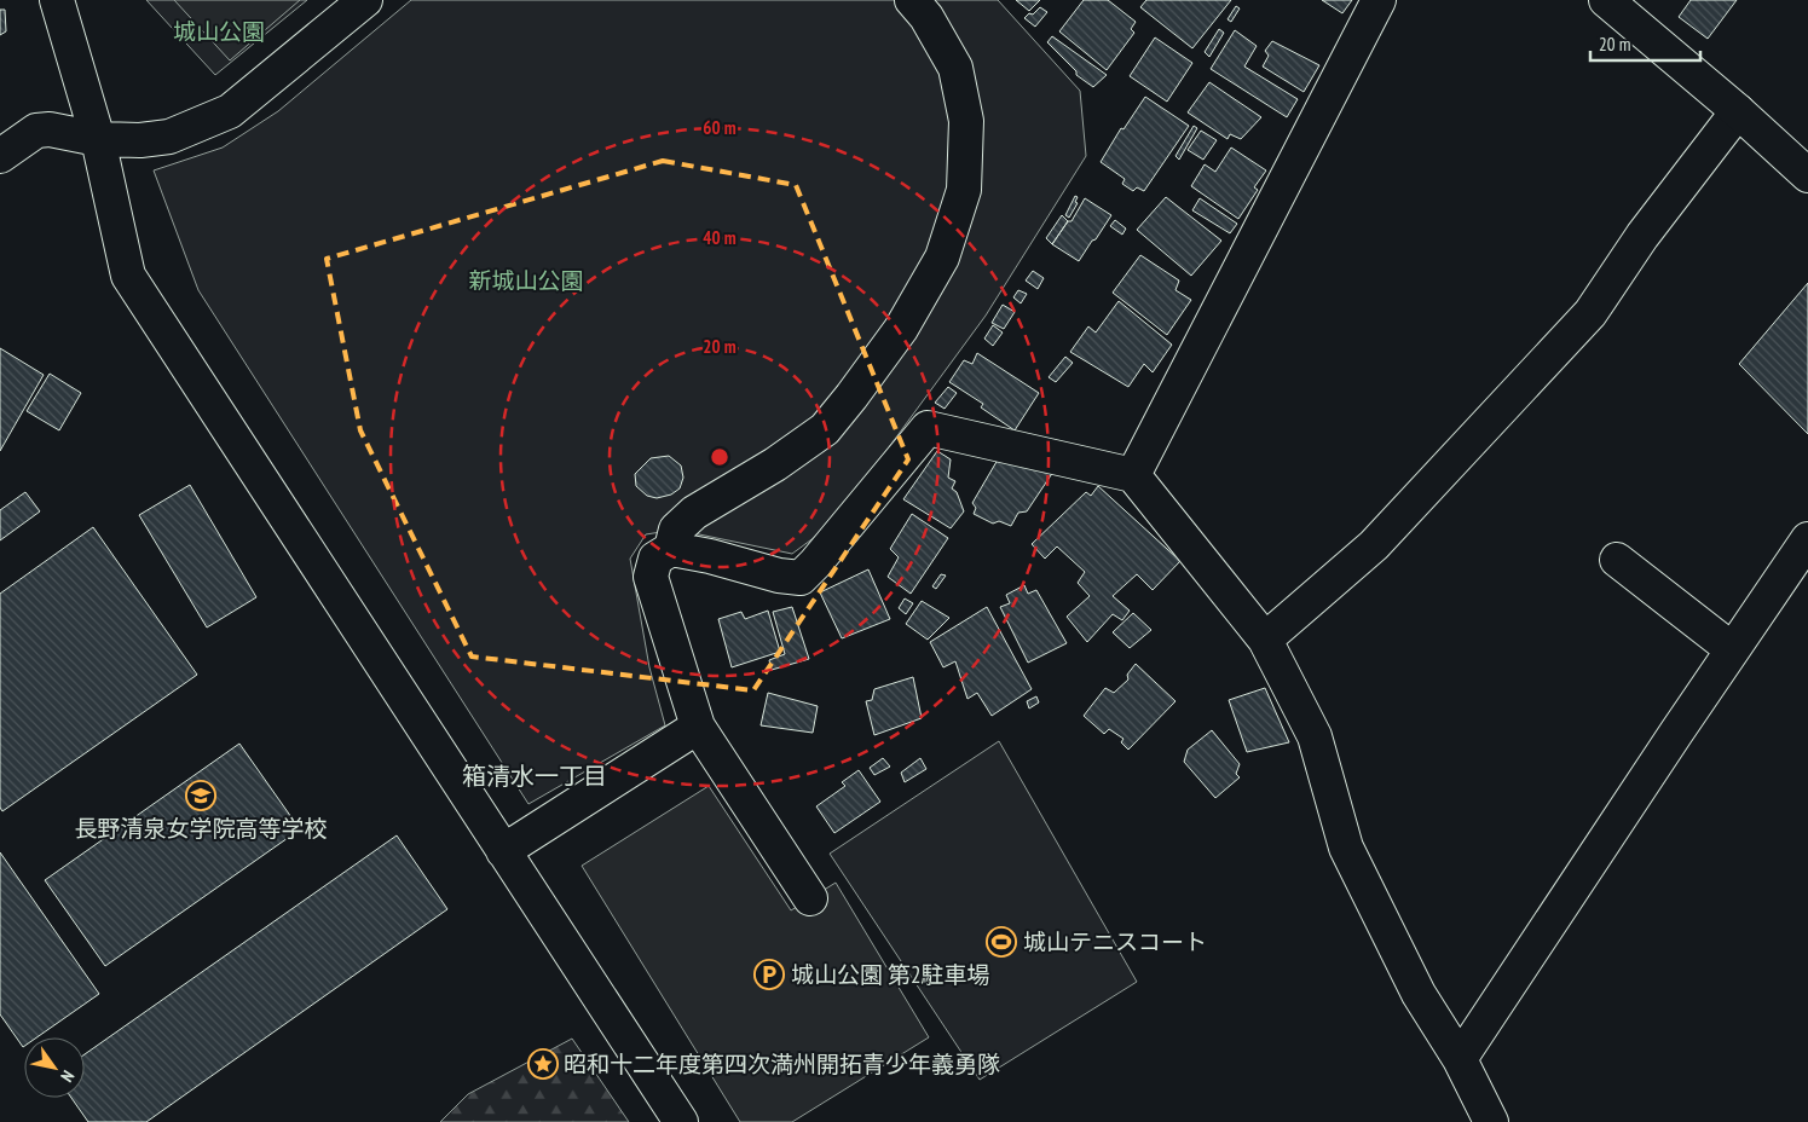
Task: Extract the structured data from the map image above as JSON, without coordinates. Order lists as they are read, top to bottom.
{
  "districts": ["箱清水一丁目"],
  "parks": ["城山公園", "新城山公園"],
  "places": {
    "school or university": ["長野清泉女学院高等学校"],
    "sports": ["城山テニスコート"],
    "parking": ["城山公園 第2駐車場"],
    "place": ["昭和十二年度第四次満州開拓青少年義勇隊"]
  },
  "scale_bar": "20 m",
  "north": "bottom right",
  "rings": ["60 m", "40 m", "20 m"]
}
